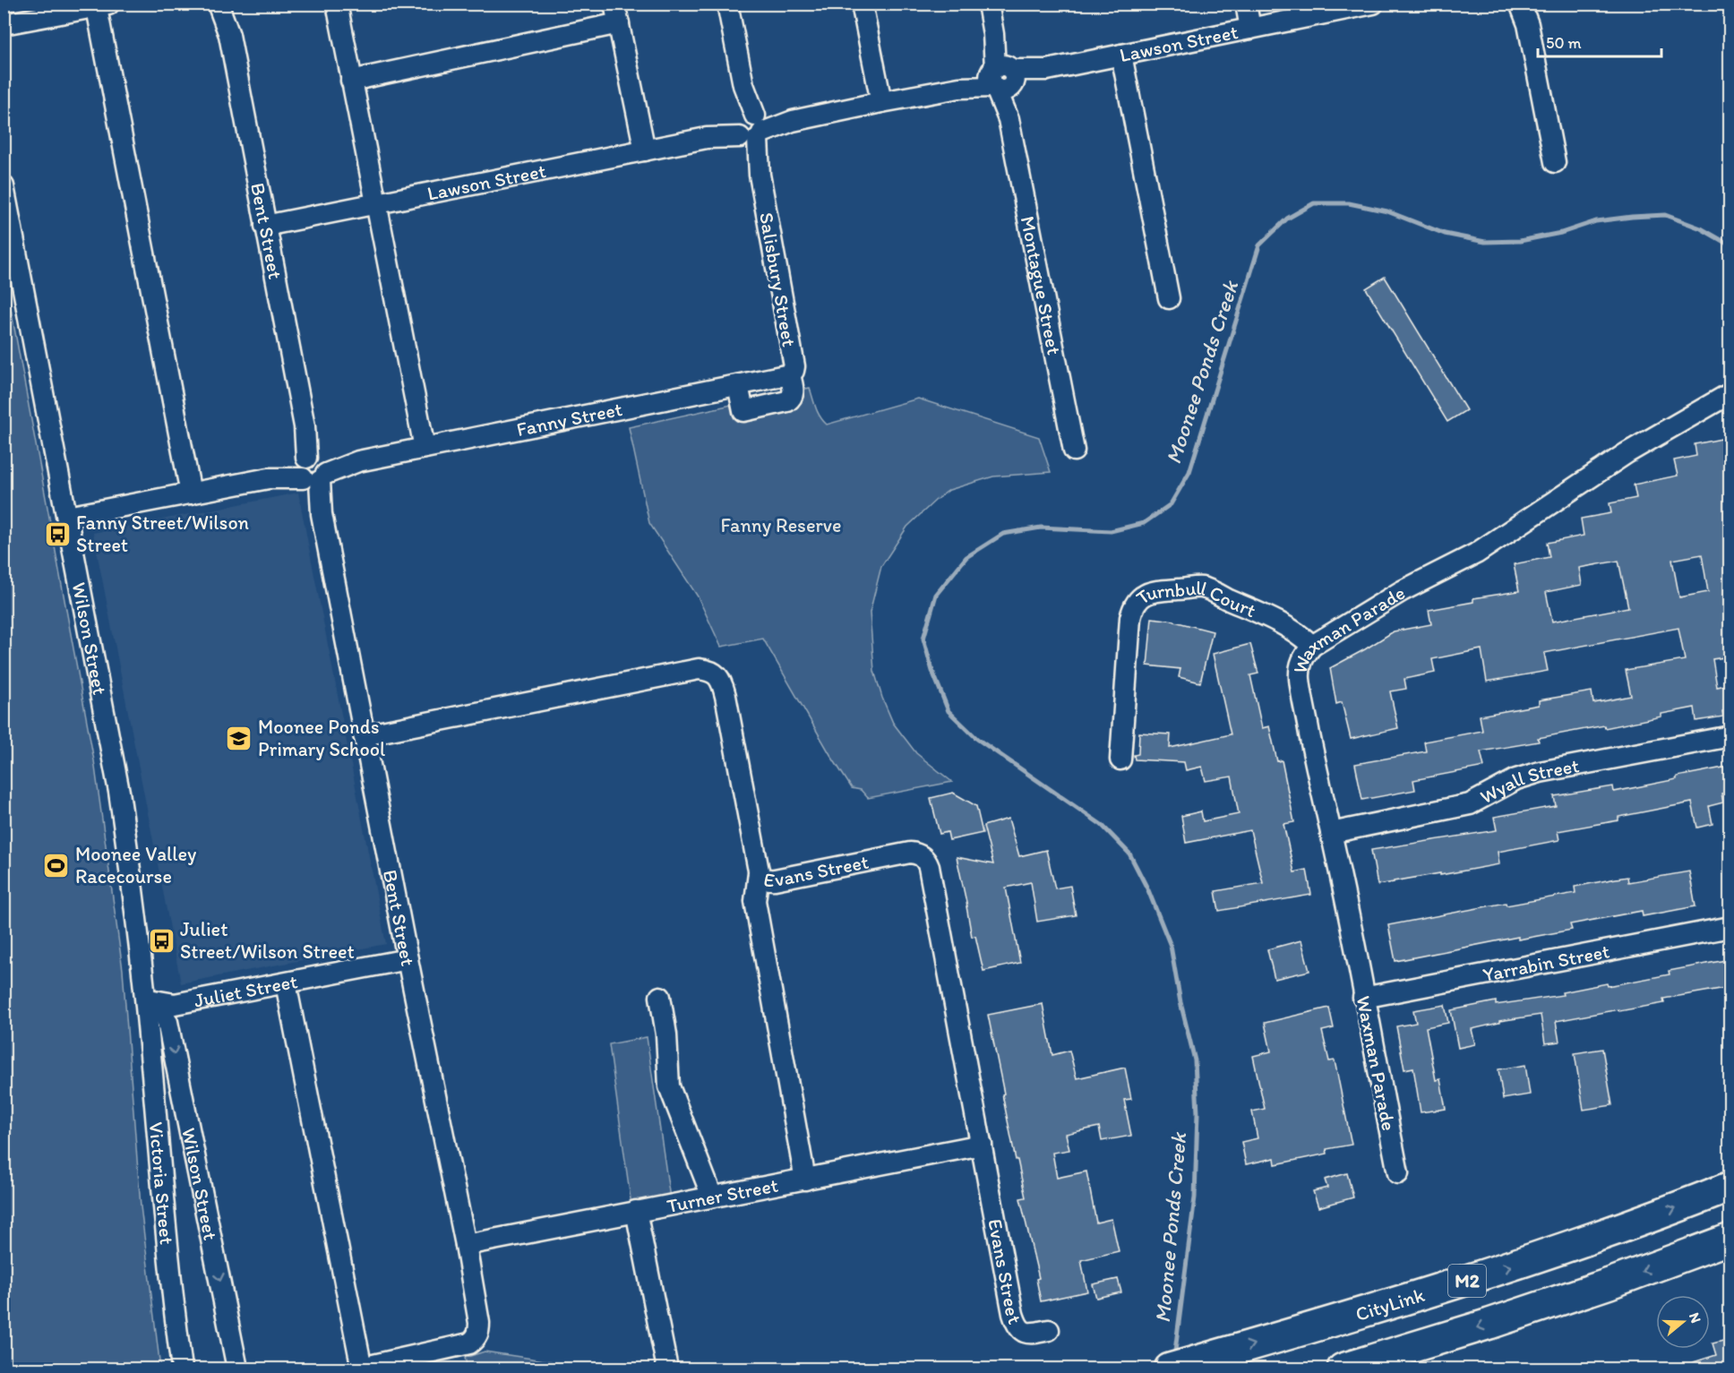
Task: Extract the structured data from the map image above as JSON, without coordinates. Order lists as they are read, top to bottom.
{
  "streets": {
    "highway": ["M2", "CityLink"],
    "street": [
      "Lawson Street",
      "Bent Street",
      "Salisbury Street",
      "Montague Street",
      "Fanny Street",
      "Turnbull Court",
      "Waxman Parade",
      "Wilson Street",
      "Wyall Street",
      "Evans Street",
      "Yarrabin Street",
      "Juliet Street",
      "Victoria Street",
      "Turner Street"
    ]
  },
  "crossings": [
    ["Lawson Street", "Bent Street"],
    ["Lawson Street", "Salisbury Street"],
    ["Lawson Street", "Montague Street"],
    ["Bent Street", "Fanny Street"],
    ["Bent Street", "Evans Street"],
    ["Bent Street", "Juliet Street"],
    ["Bent Street", "Turner Street"],
    ["Salisbury Street", "Fanny Street"],
    ["Fanny Street", "Wilson Street"],
    ["Turnbull Court", "Waxman Parade"],
    ["Waxman Parade", "Wyall Street"],
    ["Waxman Parade", "Yarrabin Street"],
    ["Wilson Street", "Juliet Street"],
    ["Wilson Street", "Victoria Street"],
    ["Evans Street", "Turner Street"],
    ["Juliet Street", "Victoria Street"]
  ],
  "water": ["Moonee Ponds Creek"],
  "parks": ["Fanny Reserve"],
  "places": {
    "bus stop": ["Fanny Street/Wilson Street", "Juliet Street/Wilson Street"],
    "school or university": ["Moonee Ponds Primary School"],
    "sports": ["Moonee Valley Racecourse"]
  },
  "scale_bar": "50 m",
  "north": "right"
}
